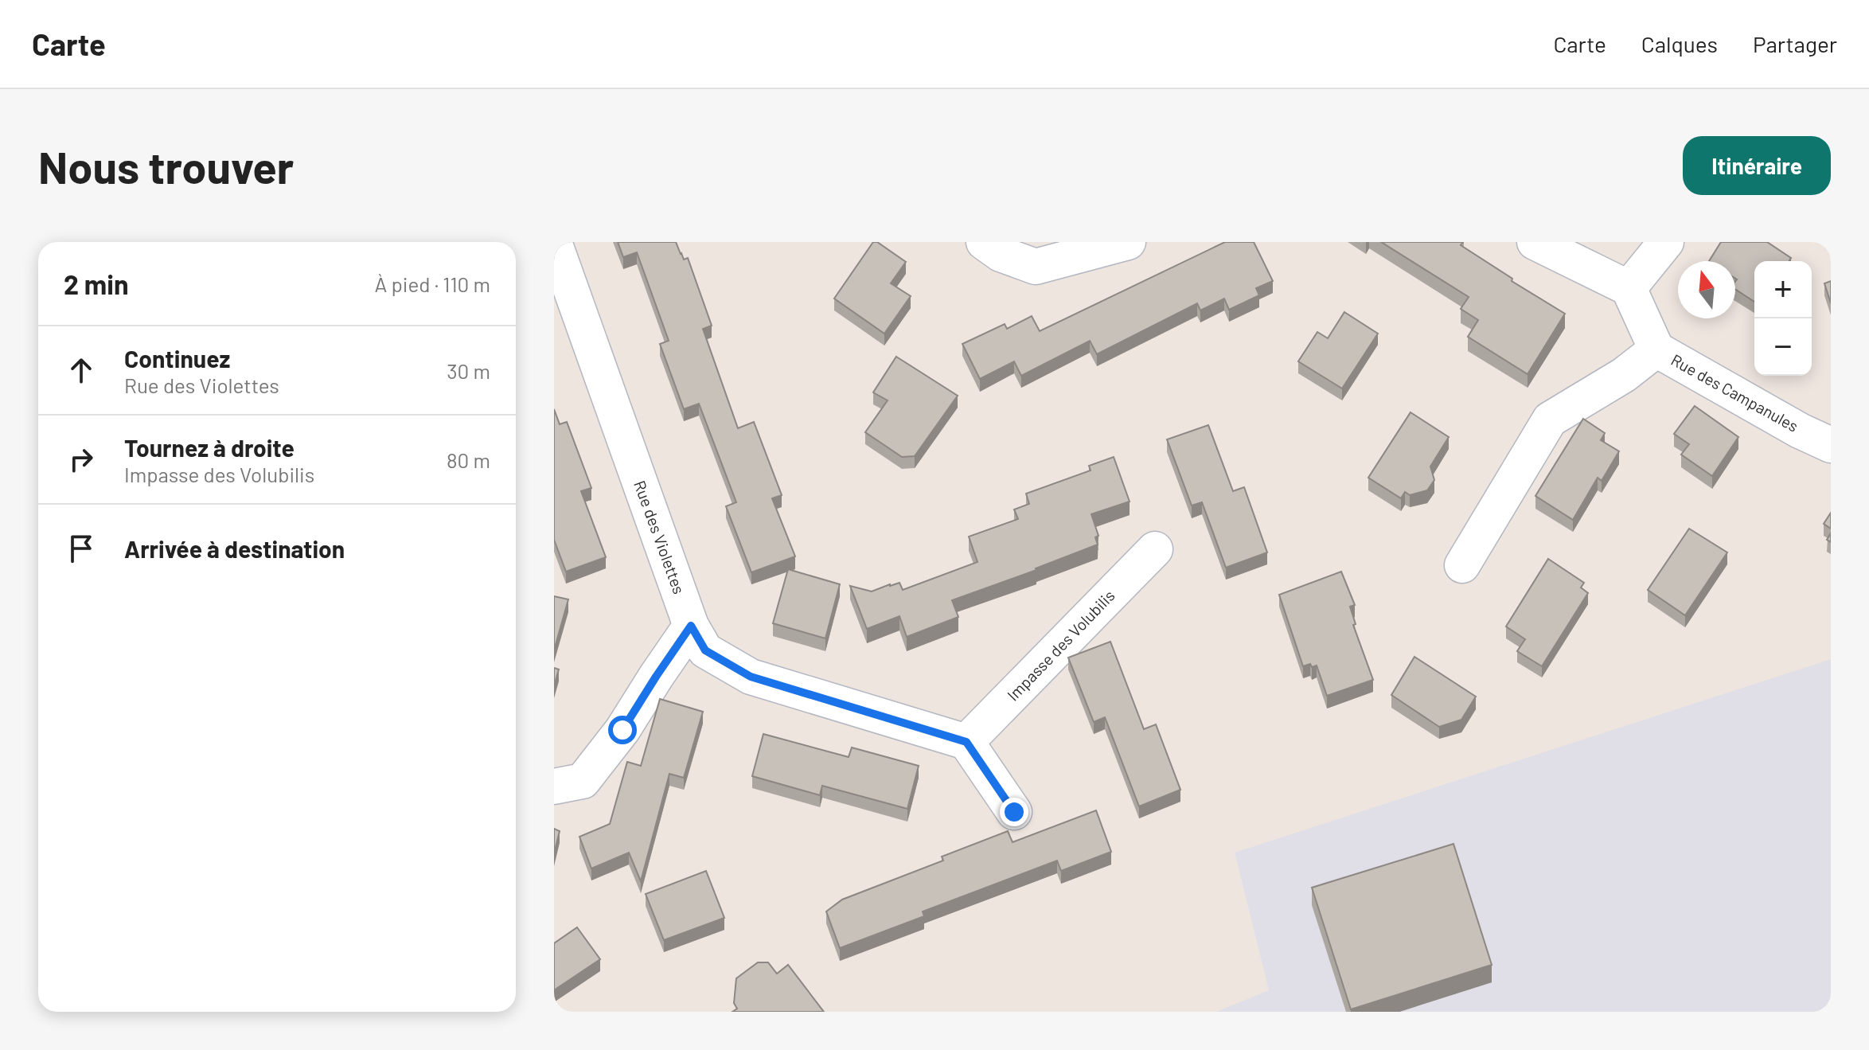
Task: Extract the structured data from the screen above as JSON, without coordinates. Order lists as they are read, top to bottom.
{
  "streets": {
    "street": ["Rue des Campanules", "Rue des Violettes", "Impasse des Volubilis"]
  },
  "north": "top",
  "page": {
    "header": "Carte",
    "nav": ["Carte", "Calques", "Partager"],
    "buttons": "Itinéraire",
    "title": "Nous trouver",
    "heading": ["2 min", "À pied · 110 m"],
    "map_buttons": ["+", "−"],
    "list": [
      ["Continuez", "Rue des Violettes", "30 m"],
      ["Tournez à droite", "Impasse des Volubilis", "80 m"],
      "Arrivée à destination"
    ]
  }
}
